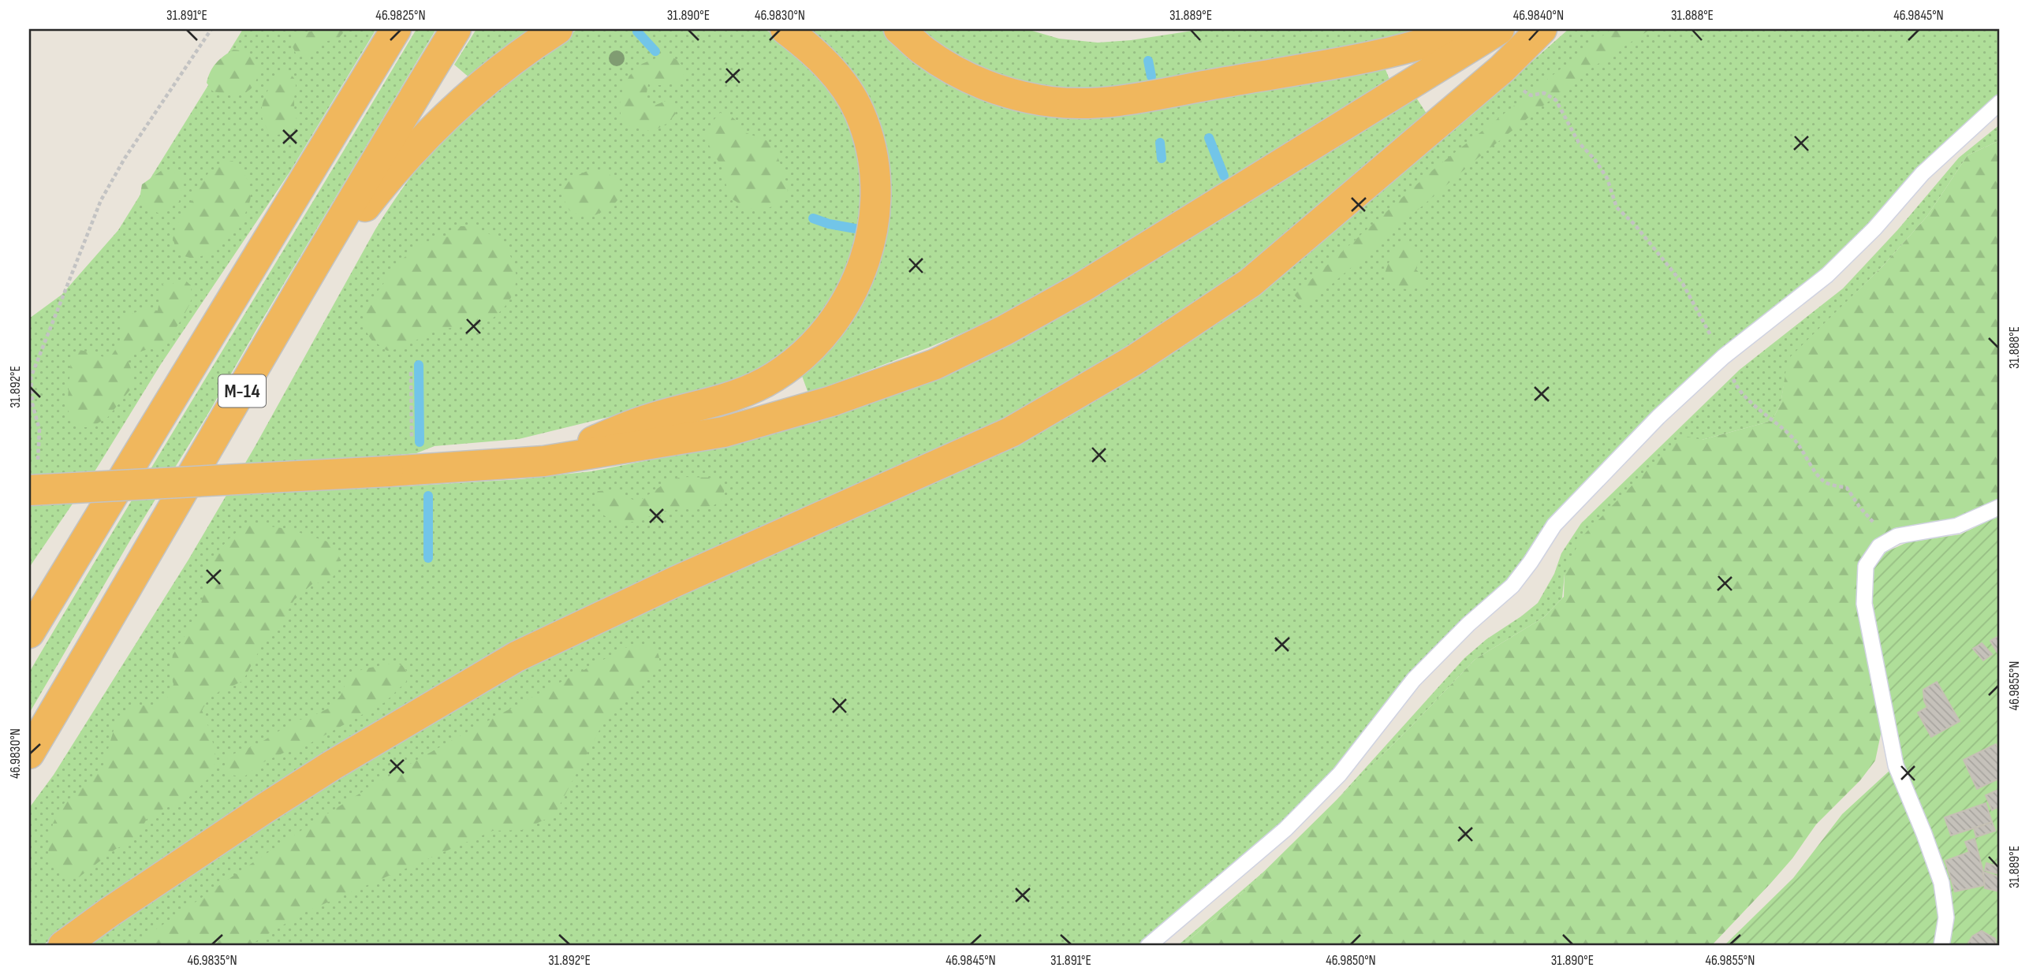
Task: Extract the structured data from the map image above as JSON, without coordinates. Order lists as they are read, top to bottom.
{
  "streets": {
    "highway": ["М-14"]
  },
  "coordinates": [
    "31.891°E",
    "46.9825°N",
    "31.890°E",
    "46.9830°N",
    "31.889°E",
    "46.9840°N",
    "31.888°E",
    "46.9845°N",
    "31.892°E",
    "46.9855°N",
    "46.9835°N",
    "46.9850°N"
  ]
}
